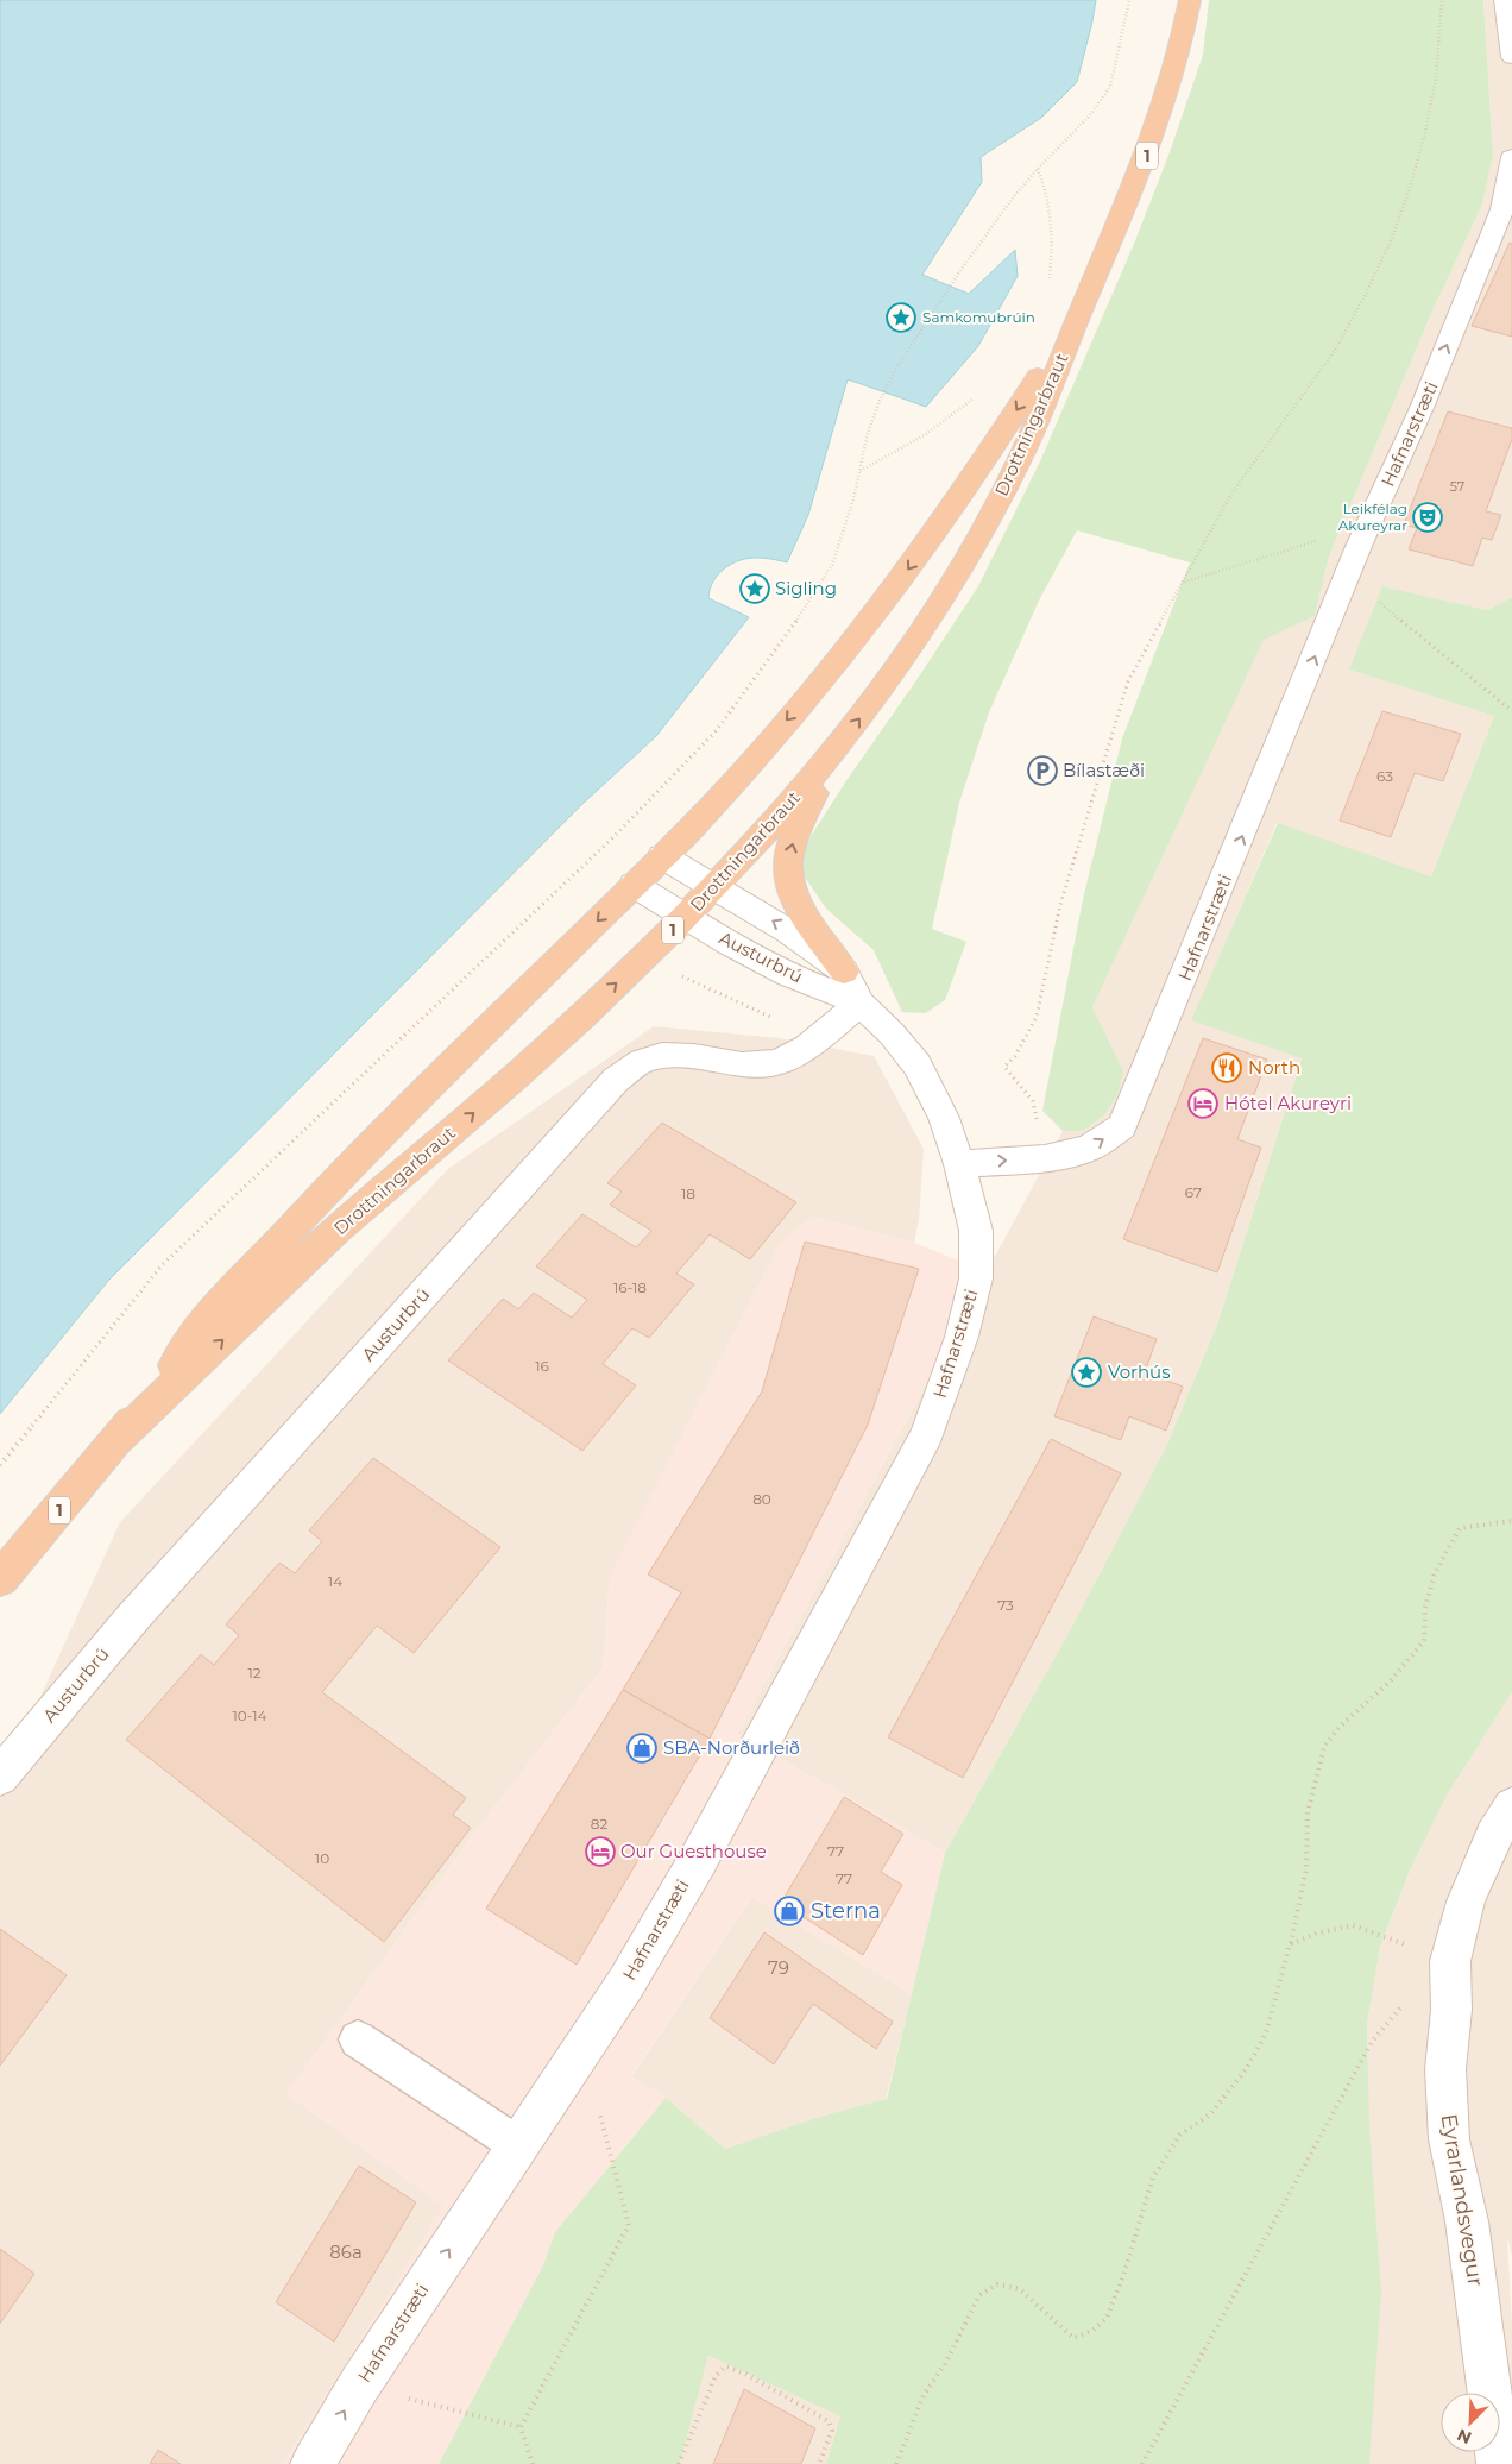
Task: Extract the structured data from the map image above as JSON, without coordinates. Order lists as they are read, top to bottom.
{
  "streets": {
    "highway": ["1", "Drottningarbraut"],
    "street": ["Hafnarstræti", "Austurbrú", "Eyrarlandsvegur"]
  },
  "crossings": [
    ["Drottningarbraut", "Austurbrú"],
    ["Hafnarstræti", "Austurbrú"]
  ],
  "one_way": ["Hafnarstræti"],
  "places": {
    "place": ["Samkomubrúin", "Sigling", "Vorhús"],
    "theatre": ["Leikfélag Akureyrar"],
    "parking": ["Bílastæði"],
    "restaurant": ["North"],
    "hotel": ["Hótel Akureyri", "Our Guesthouse"],
    "shop": ["SBA-Norðurleið", "Sterna"]
  },
  "house_numbers": [
    "57",
    "63",
    "67",
    "18",
    "16-18",
    "16",
    "80",
    "14",
    "73",
    "12",
    "10-14",
    "82",
    "77",
    "10",
    "77",
    "79",
    "86a"
  ],
  "north": "bottom left"
}
